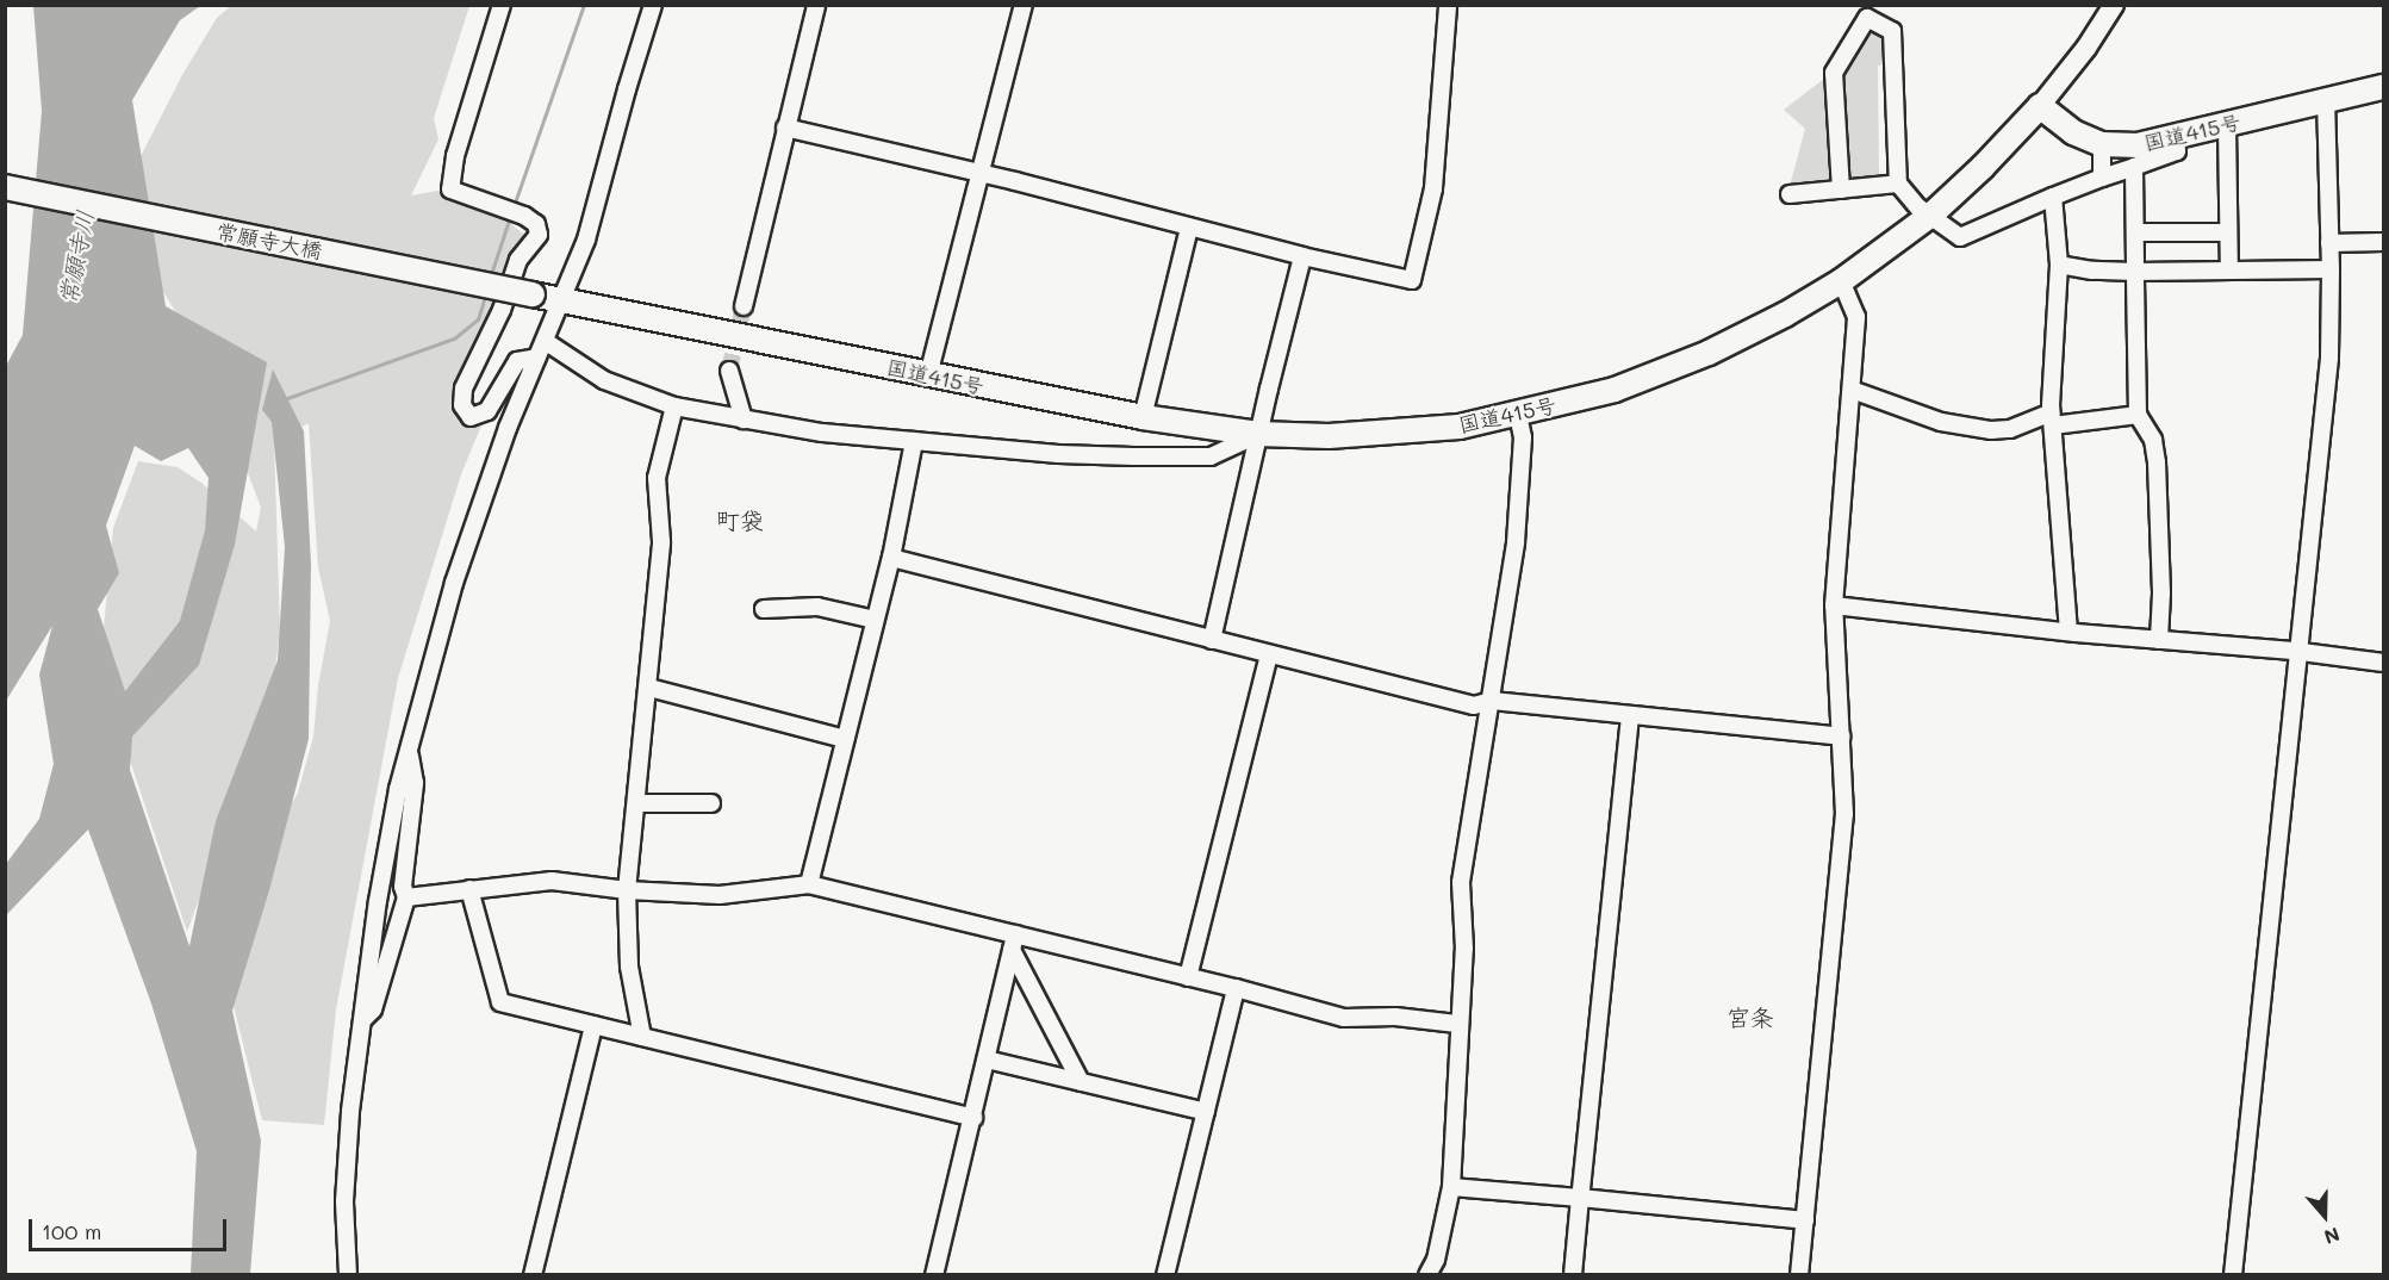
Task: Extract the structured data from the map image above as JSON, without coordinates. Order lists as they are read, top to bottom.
{
  "streets": {
    "highway": ["国道415号", "常願寺大橋"]
  },
  "crossings": [
    ["国道415号", "常願寺大橋"]
  ],
  "districts": ["町袋", "宮条"],
  "water": ["常願寺川"],
  "scale_bar": "100 m",
  "north": "bottom"
}
